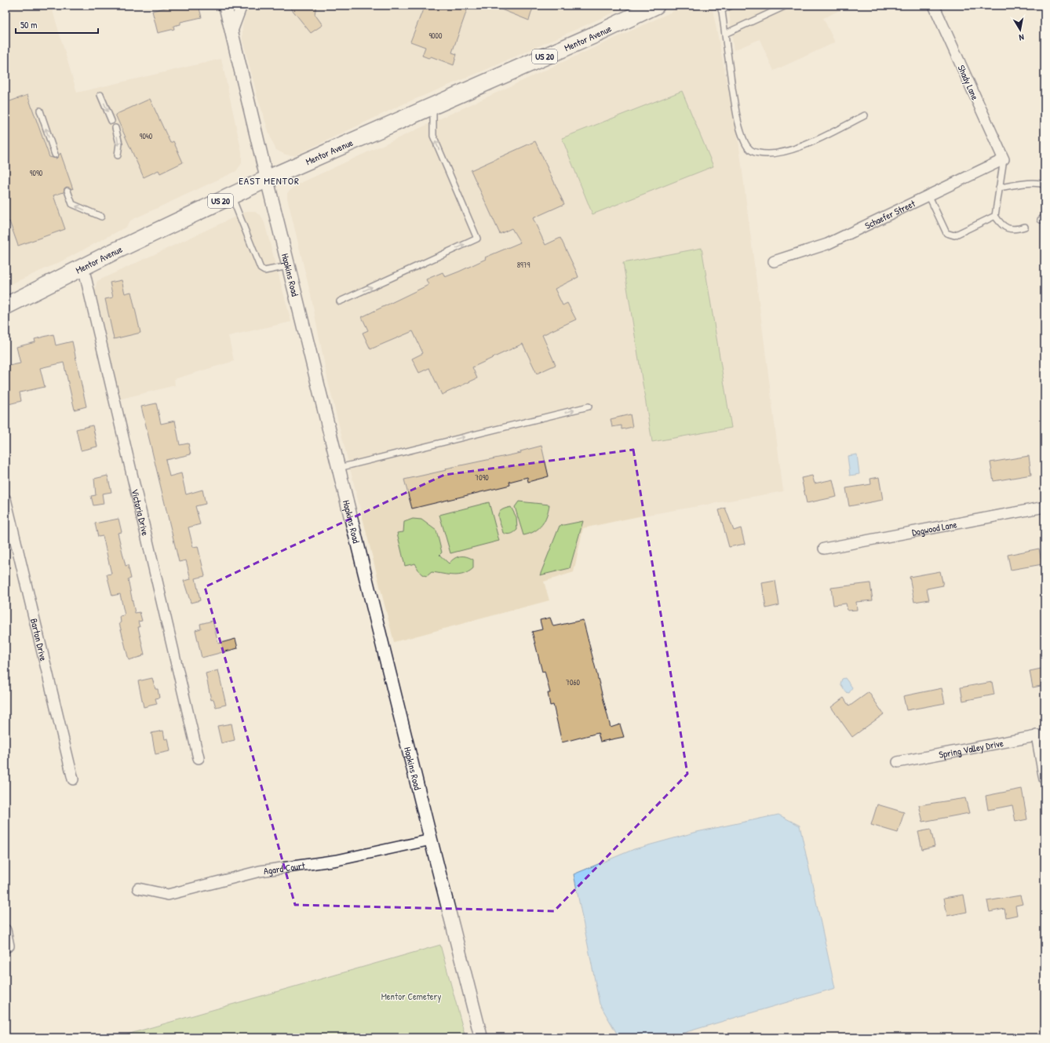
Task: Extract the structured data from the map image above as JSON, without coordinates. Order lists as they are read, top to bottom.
{
  "streets": {
    "main road": ["Mentor Avenue", "US 20"],
    "street": [
      "Shady Lane",
      "Schaefer Street",
      "Hopkins Road",
      "Victoria Drive",
      "Dogwood Lane",
      "Barton Drive",
      "Spring Valley Drive",
      "Agard Court"
    ]
  },
  "crossings": [
    ["Mentor Avenue", "Hopkins Road"],
    ["Mentor Avenue", "Victoria Drive"],
    ["Shady Lane", "Schaefer Street"],
    ["Hopkins Road", "Agard Court"]
  ],
  "districts": ["EAST MENTOR"],
  "parks": ["Mentor Cemetery"],
  "house_numbers": [
    "9000",
    "9040",
    "9090",
    "8979",
    "7090",
    "7060"
  ],
  "scale_bar": "50 m",
  "north": "bottom"
}
